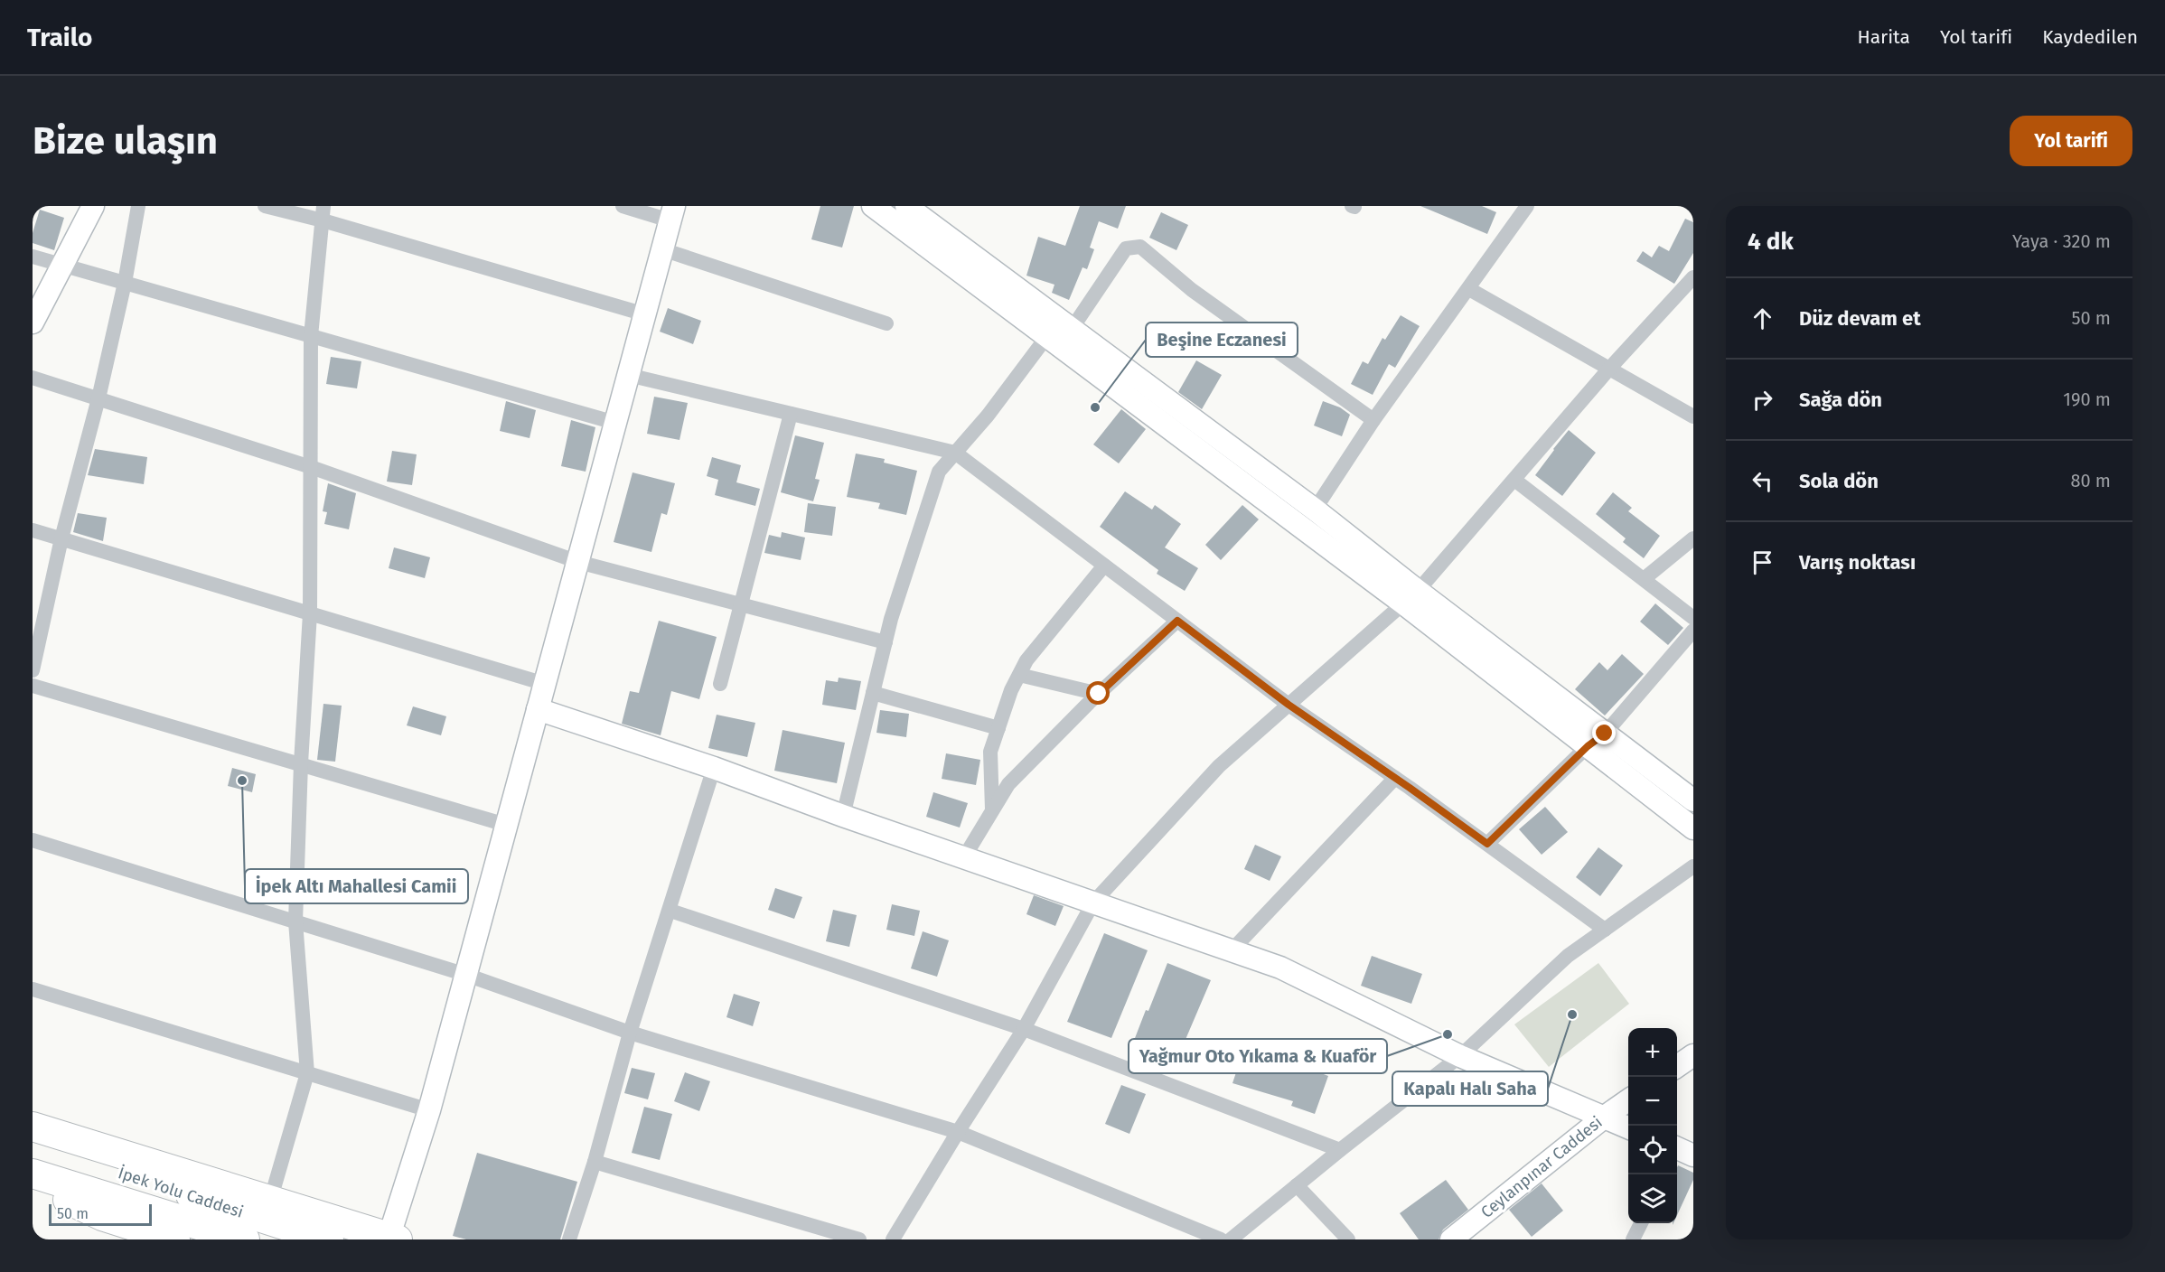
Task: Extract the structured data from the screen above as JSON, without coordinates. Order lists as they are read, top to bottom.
{
  "streets": {
    "highway": ["İpek Yolu Caddesi"],
    "street": ["Ceylanpınar Caddesi"]
  },
  "places": [
    "Beşine Eczanesi",
    "İpek Altı Mahallesi Camii",
    "Kapalı Halı Saha",
    "Yağmur Oto Yıkama & Kuaför"
  ],
  "scale_bar": "50 m",
  "page": {
    "header": "Trailo",
    "nav": ["Harita", "Yol tarifi", "Kaydedilen"],
    "buttons": "Yol tarifi",
    "title": "Bize ulaşın",
    "heading": ["4 dk", "Yaya · 320 m"],
    "list": [
      ["Düz devam et", "50 m"],
      ["Sağa dön", "190 m"],
      ["Sola dön", "80 m"],
      "Varış noktası"
    ],
    "map_buttons": ["+", "−"],
    "scale": "50 m"
  }
}
